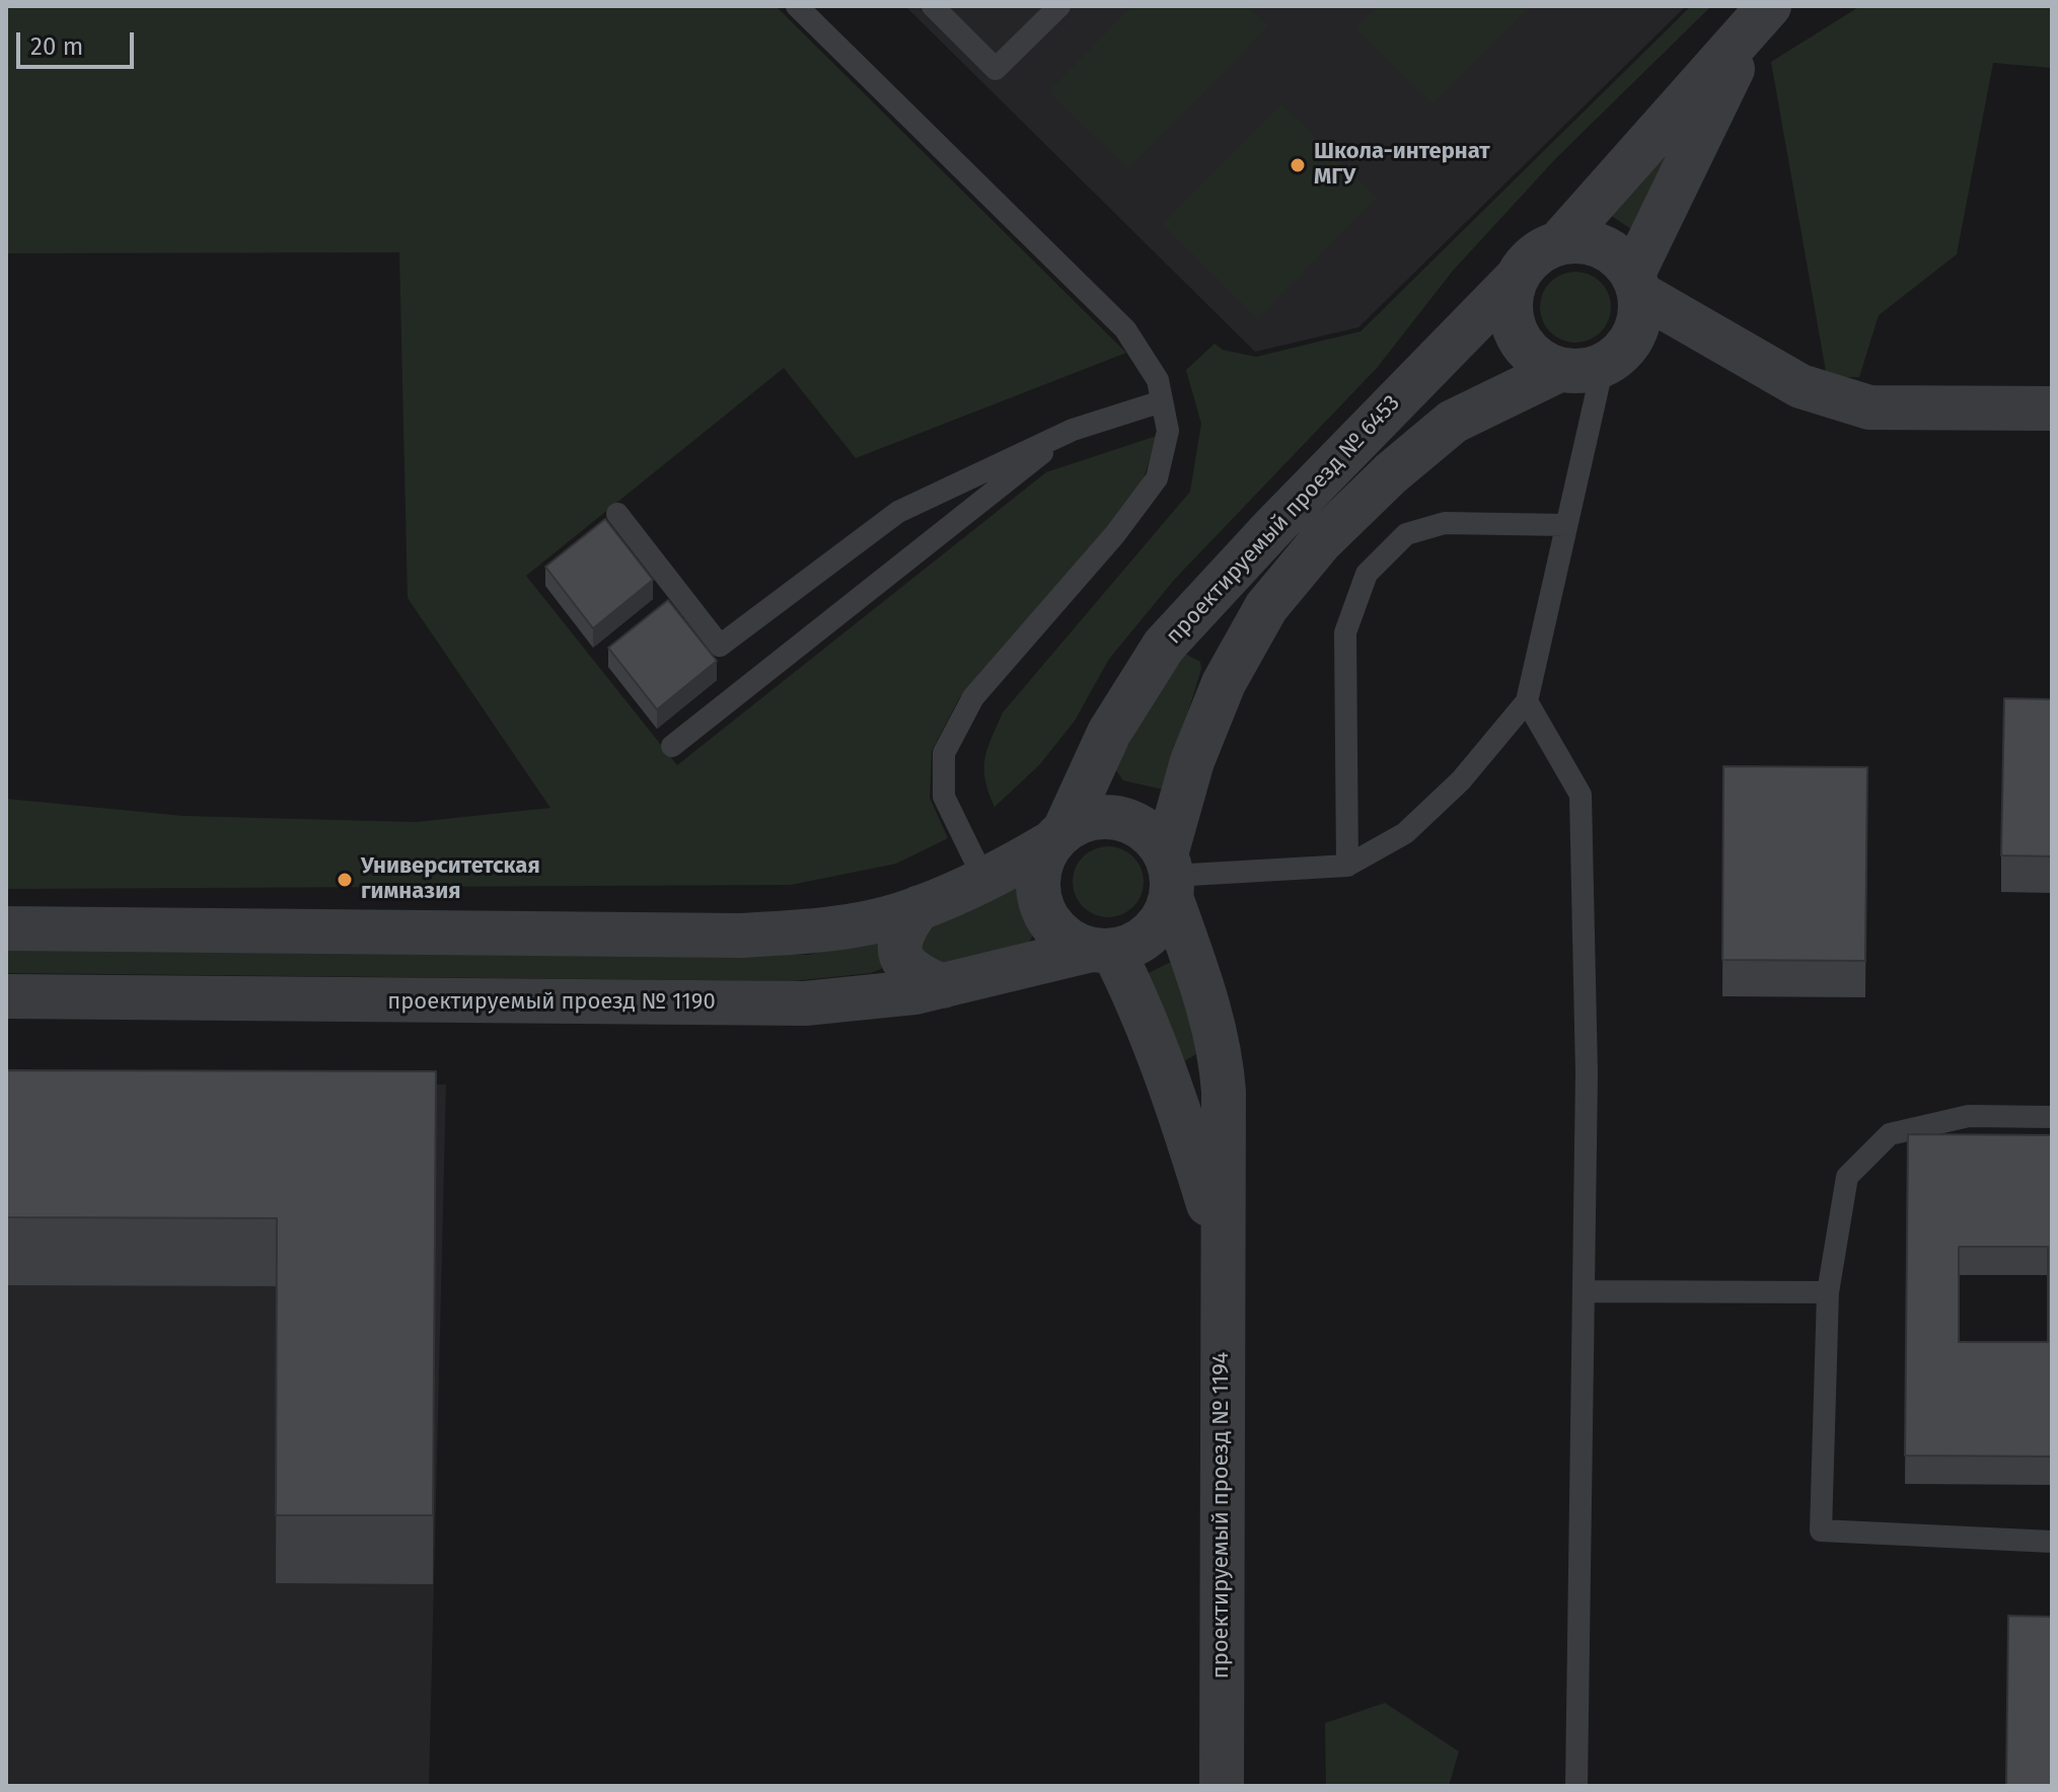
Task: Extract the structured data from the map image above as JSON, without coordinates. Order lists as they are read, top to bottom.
{
  "streets": {
    "street": ["проектируемый проезд № 6453", "проектируемый проезд № 1190", "проектируемый проезд № 1194"]
  },
  "crossings": [
    ["проектируемый проезд № 6453", "проектируемый проезд № 1190"],
    ["проектируемый проезд № 6453", "проектируемый проезд № 1194"],
    ["проектируемый проезд № 1190", "проектируемый проезд № 1194"]
  ],
  "places": ["Школа-интернат МГУ", "Университетская гимназия"],
  "scale_bar": "20 m"
}
